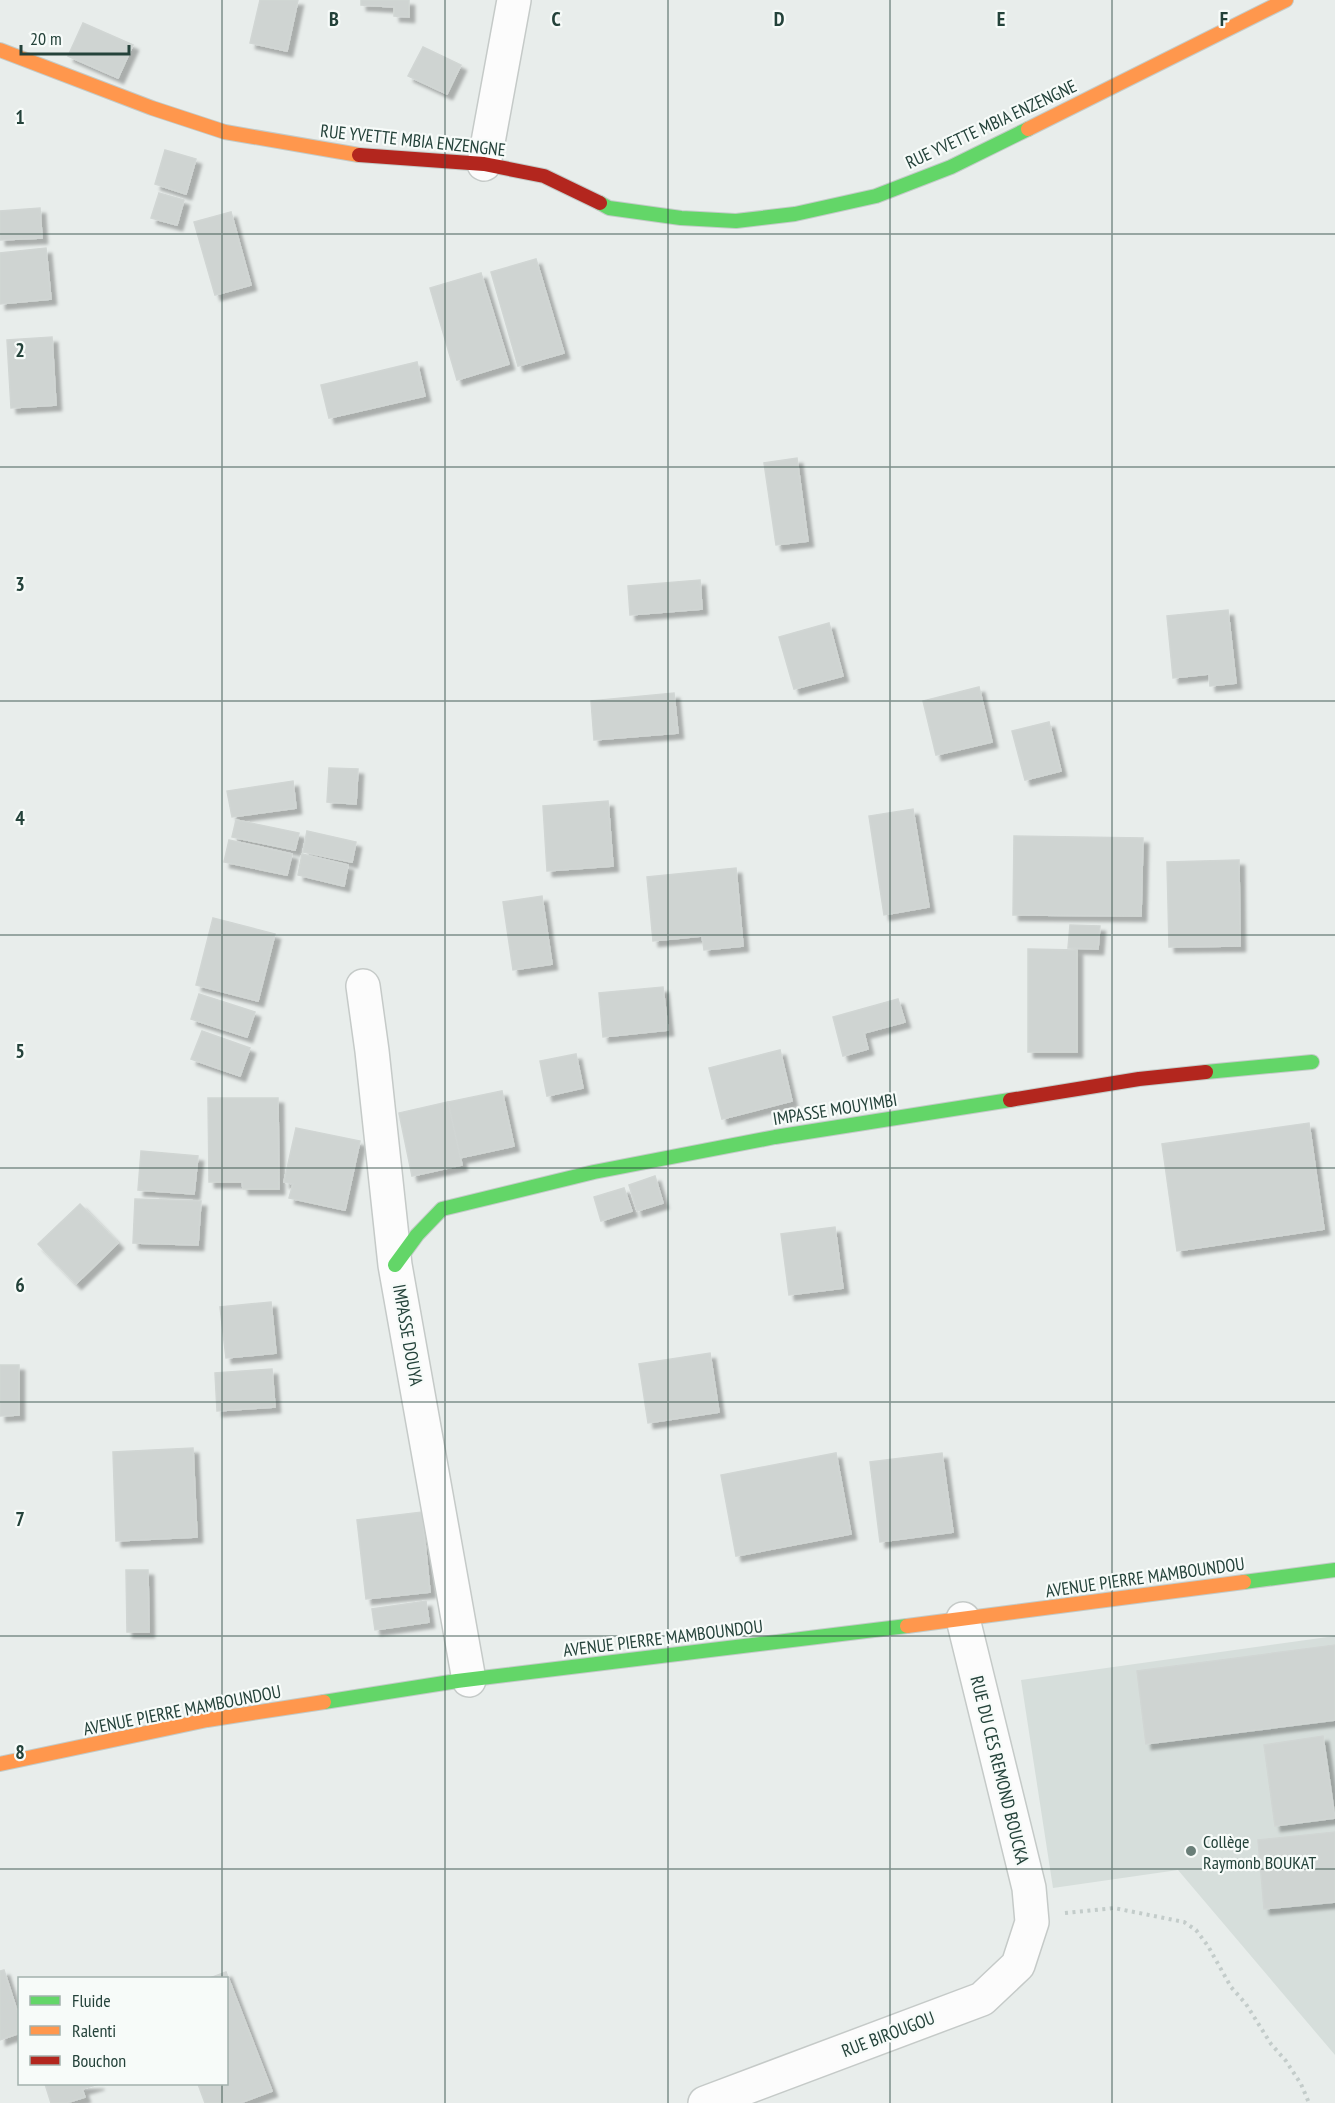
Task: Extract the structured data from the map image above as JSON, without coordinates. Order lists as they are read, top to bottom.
{
  "streets": {
    "street": [
      "RUE YVETTE MBIA ENZENGNE",
      "IMPASSE MOUYIMBI",
      "IMPASSE DOUYA",
      "AVENUE PIERRE MAMBOUNDOU",
      "RUE DU CES REMOND BOUCKA",
      "RUE BIROUGOU"
    ]
  },
  "crossings": [
    ["IMPASSE MOUYIMBI", "IMPASSE DOUYA"],
    ["IMPASSE DOUYA", "AVENUE PIERRE MAMBOUNDOU"],
    ["AVENUE PIERRE MAMBOUNDOU", "RUE DU CES REMOND BOUCKA"],
    ["RUE DU CES REMOND BOUCKA", "RUE BIROUGOU"]
  ],
  "places": ["Collège Raymonb BOUKAT"],
  "legend": ["Fluide", "Ralenti", "Bouchon"],
  "scale_bar": "20 m",
  "grid": {
    "columns": [
      "B",
      "C",
      "D",
      "E",
      "F"
    ],
    "rows": [
      "1",
      "2",
      "3",
      "4",
      "5",
      "6",
      "7",
      "8"
    ]
  }
}
